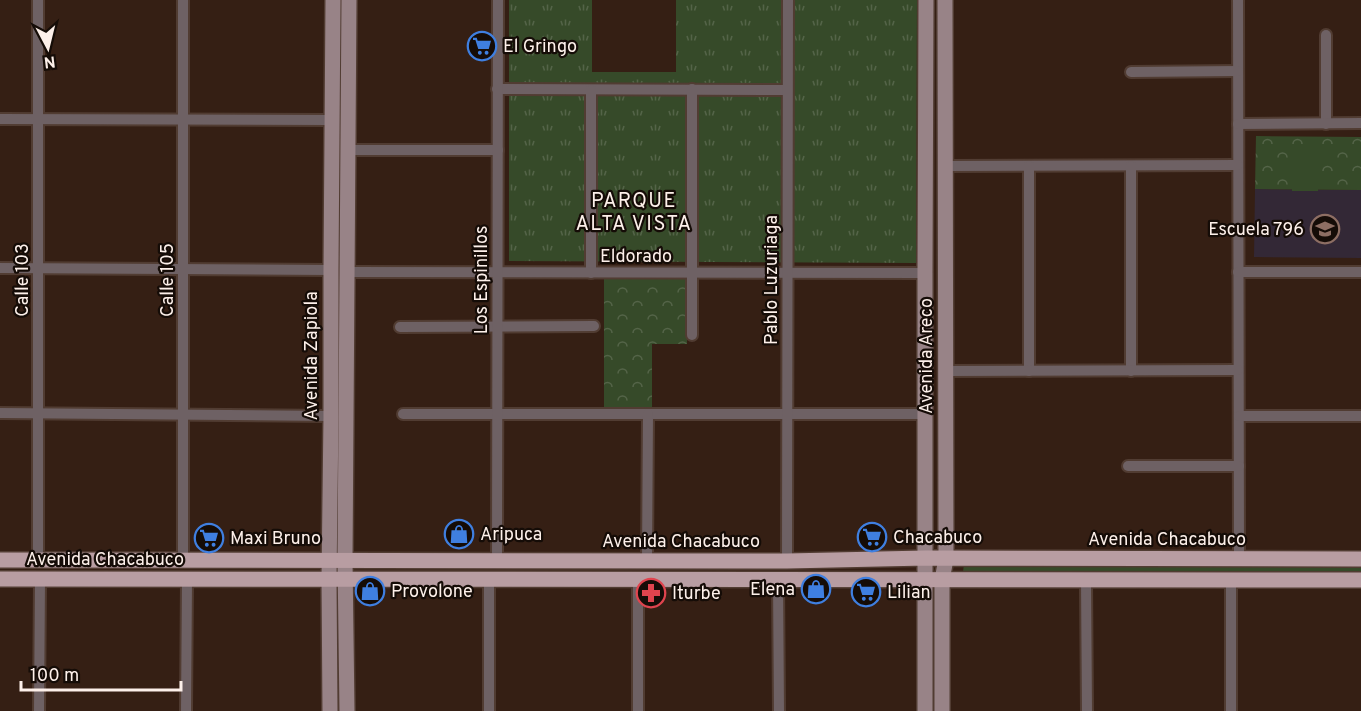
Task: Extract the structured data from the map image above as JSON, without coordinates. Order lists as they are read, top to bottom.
{
  "streets": {
    "main road": ["Avenida Zapiola", "Avenida Areco", "Avenida Chacabuco"],
    "street": [
      "Eldorado",
      "Calle 103",
      "Calle 105",
      "Los Espinillos",
      "Pablo Luzuriaga"
    ]
  },
  "crossings": [
    ["Eldorado", "Los Espinillos"],
    ["Eldorado", "Pablo Luzuriaga"],
    ["Eldorado", "Avenida Zapiola"],
    ["Eldorado", "Avenida Areco"],
    ["Calle 103", "Avenida Chacabuco"],
    ["Calle 105", "Avenida Chacabuco"],
    ["Los Espinillos", "Avenida Chacabuco"],
    ["Pablo Luzuriaga", "Avenida Chacabuco"],
    ["Avenida Zapiola", "Avenida Chacabuco"],
    ["Avenida Areco", "Avenida Chacabuco"]
  ],
  "districts": ["PARQUE ALTA VISTA"],
  "places": {
    "supermarket": [
      "El Gringo",
      "Chacabuco",
      "Maxi Bruno",
      "Lilian"
    ],
    "school or university": ["Escuela 796"],
    "shop": ["Aripuca", "Elena", "Provolone"],
    "pharmacy": ["Iturbe"]
  },
  "scale_bar": "100 m",
  "north": "bottom"
}
